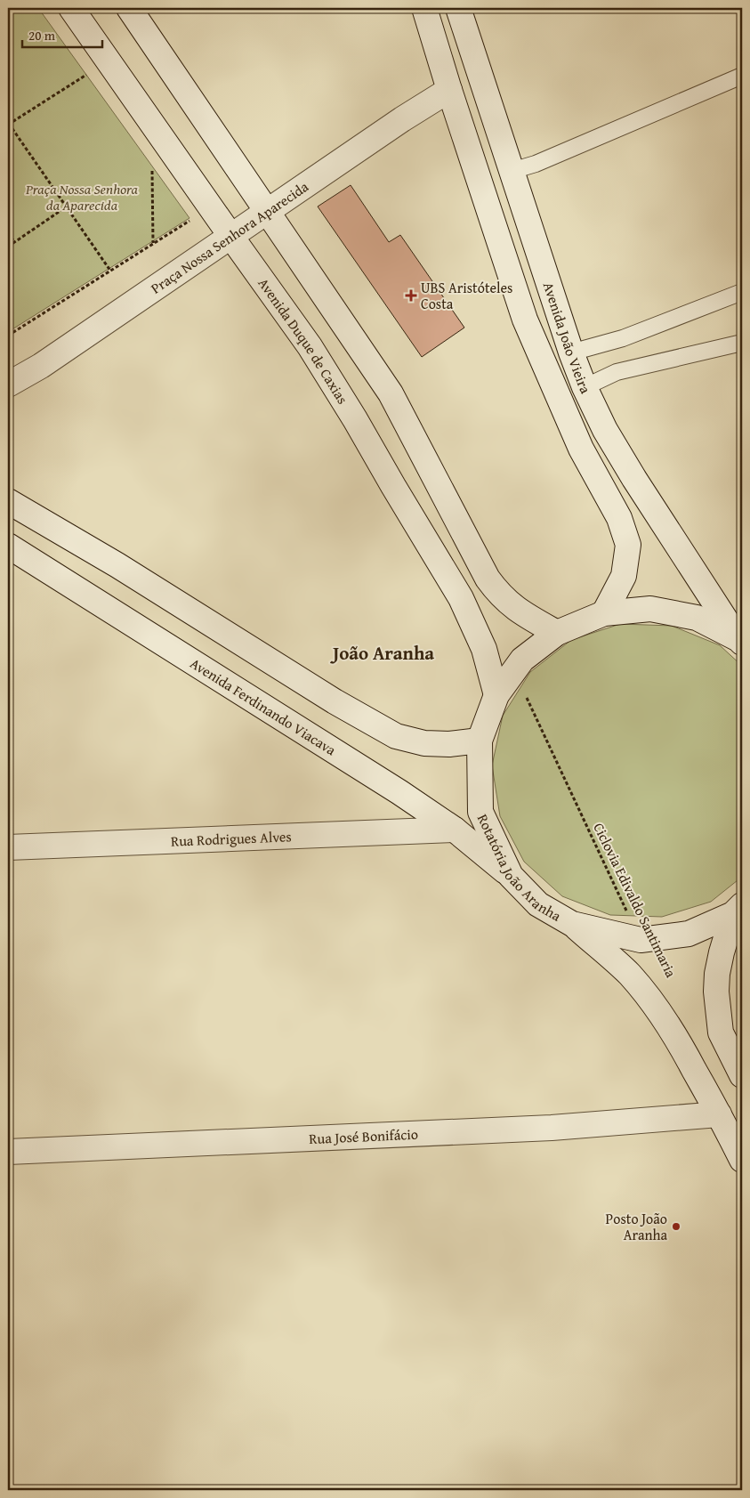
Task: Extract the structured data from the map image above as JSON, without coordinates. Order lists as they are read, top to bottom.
{
  "streets": {
    "street": [
      "Praça Nossa Senhora Aparecida",
      "Avenida João Vieira",
      "Avenida Duque de Caxias",
      "Avenida Ferdinando Viacava",
      "Rua Rodrigues Alves",
      "Rotatória João Aranha",
      "Rua José Bonifácio"
    ],
    "path": ["Ciclovia Edivaldo Santimaria"]
  },
  "crossings": [
    ["Praça Nossa Senhora Aparecida", "Avenida João Vieira"],
    ["Praça Nossa Senhora Aparecida", "Avenida Duque de Caxias"],
    ["Avenida João Vieira", "Rotatória João Aranha"],
    ["Avenida Duque de Caxias", "Rotatória João Aranha"],
    ["Avenida Ferdinando Viacava", "Rua Rodrigues Alves"],
    ["Avenida Ferdinando Viacava", "Rotatória João Aranha"],
    ["Rotatória João Aranha", "Ciclovia Edivaldo Santimaria"]
  ],
  "districts": ["João Aranha"],
  "parks": ["Praça Nossa Senhora da Aparecida"],
  "places": {
    "health": ["UBS Aristóteles Costa"],
    "other": ["Posto João Aranha"]
  },
  "scale_bar": "20 m"
}
